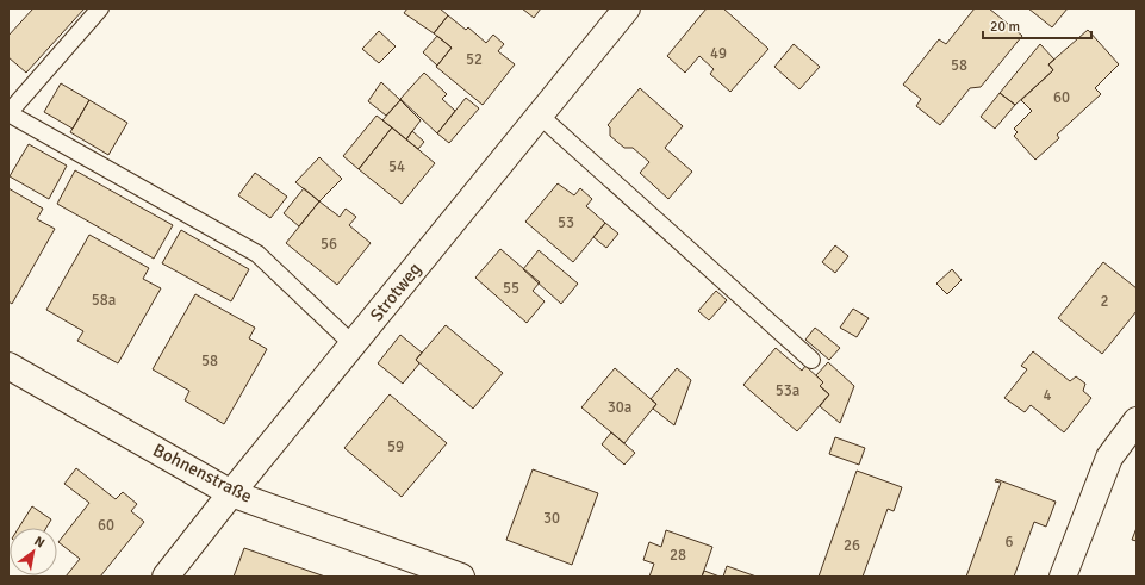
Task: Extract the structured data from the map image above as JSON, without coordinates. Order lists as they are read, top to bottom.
{
  "streets": {
    "street": ["Strotweg", "Bohnenstraße"]
  },
  "crossings": [
    ["Strotweg", "Bohnenstraße"]
  ],
  "house_numbers": [
    "49",
    "52",
    "58",
    "60",
    "54",
    "53",
    "56",
    "55",
    "58a",
    "2",
    "58",
    "53a",
    "4",
    "30a",
    "59",
    "30",
    "60",
    "6",
    "26",
    "28"
  ],
  "scale_bar": "20 m",
  "north": "top right"
}
